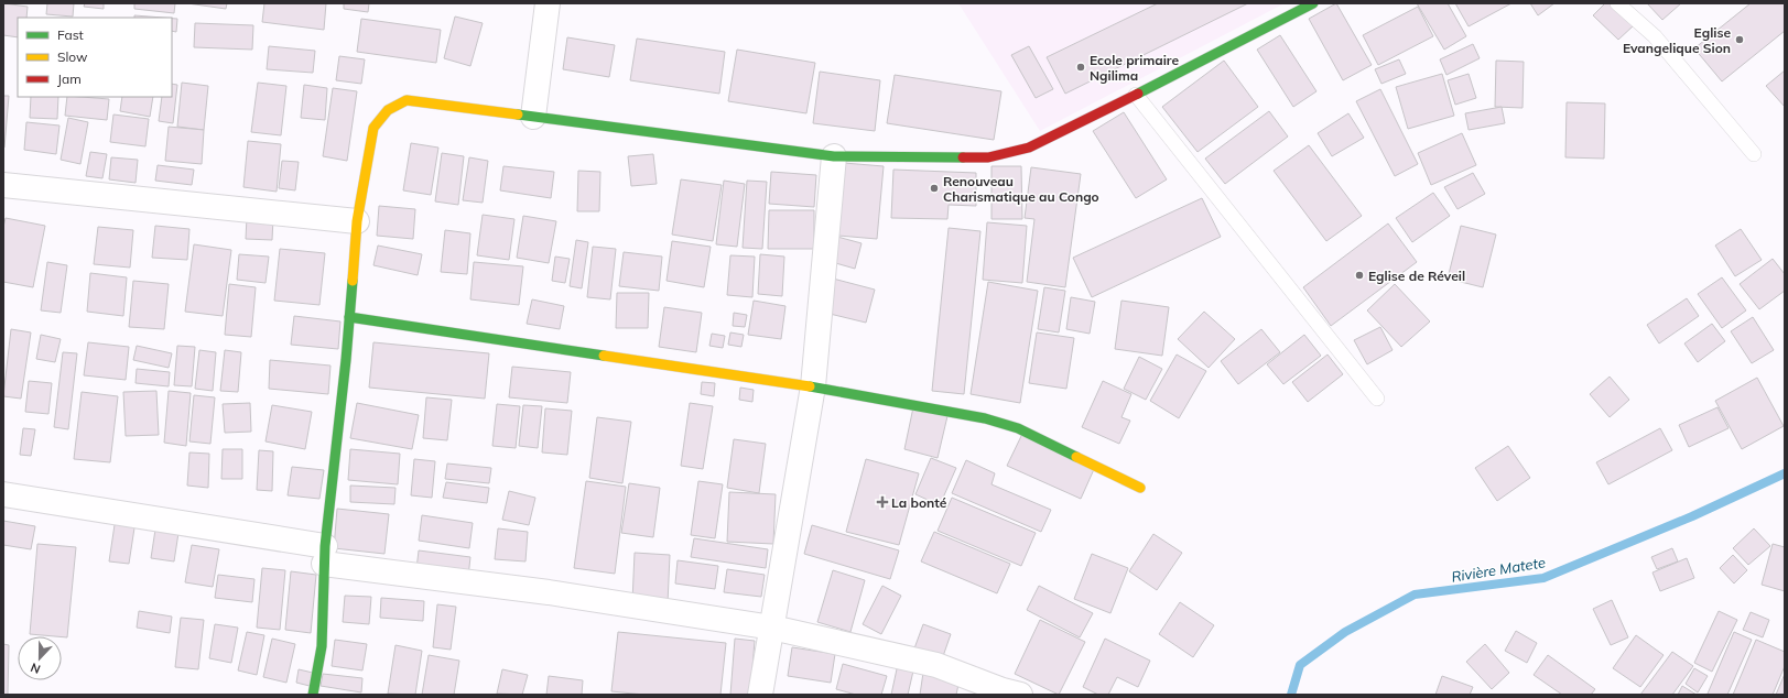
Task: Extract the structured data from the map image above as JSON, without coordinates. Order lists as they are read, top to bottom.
{
  "water": ["Rivière Matete"],
  "places": {
    "other": [
      "Eglise Evangelique Sion",
      "Ecole primaire Ngilima",
      "Renouveau Charismatique au Congo",
      "Eglise de Réveil"
    ],
    "health": ["La bonté"]
  },
  "legend": ["Fast", "Slow", "Jam"],
  "north": "bottom"
}
